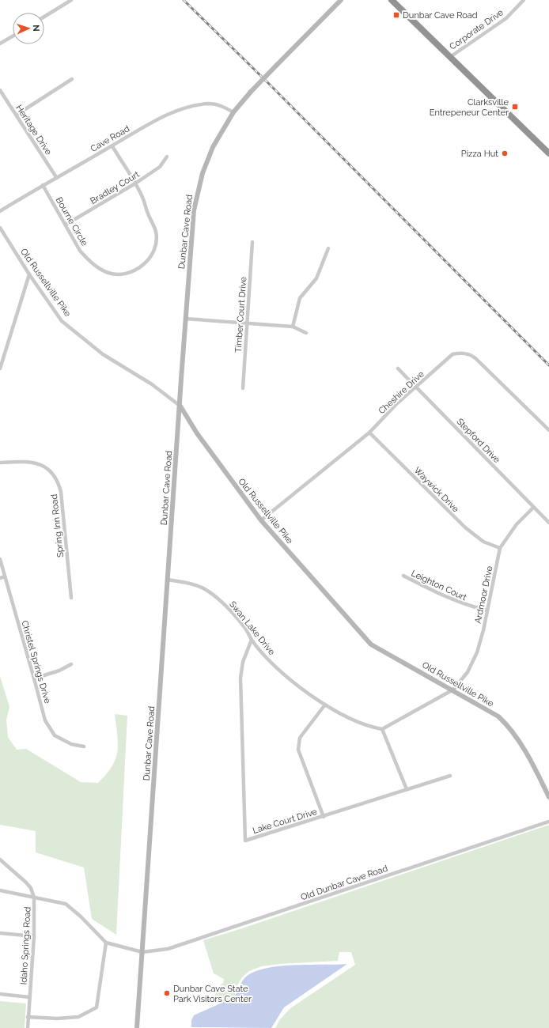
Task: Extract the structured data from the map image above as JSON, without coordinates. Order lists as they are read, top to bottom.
{
  "streets": {
    "main road": ["Dunbar Cave Road", "Old Russellville Pike"],
    "street": [
      "Corporate Drive",
      "Heritage Drive",
      "Cave Road",
      "Bradley Court",
      "Bourne Circle",
      "Timber Court Drive",
      "Cheshire Drive",
      "Stepford Drive",
      "Waywick Drive",
      "Spring Inn Road",
      "Leighton Court",
      "Ardmoor Drive",
      "Swan Lake Drive",
      "Christel Springs Drive",
      "Lake Court Drive",
      "Old Dunbar Cave Road",
      "Idaho Springs Road"
    ]
  },
  "crossings": [
    ["Heritage Drive", "Cave Road"],
    ["Cave Road", "Bourne Circle"],
    ["Cave Road", "Dunbar Cave Road"],
    ["Bradley Court", "Bourne Circle"],
    ["Dunbar Cave Road", "Old Russellville Pike"],
    ["Dunbar Cave Road", "Swan Lake Drive"],
    ["Dunbar Cave Road", "Old Dunbar Cave Road"],
    ["Old Russellville Pike", "Cheshire Drive"],
    ["Old Russellville Pike", "Ardmoor Drive"],
    ["Cheshire Drive", "Stepford Drive"],
    ["Cheshire Drive", "Waywick Drive"],
    ["Stepford Drive", "Ardmoor Drive"],
    ["Waywick Drive", "Ardmoor Drive"],
    ["Leighton Court", "Ardmoor Drive"],
    ["Swan Lake Drive", "Lake Court Drive"]
  ],
  "places": {
    "transit": ["Dunbar Cave Road", "Clarksville Entrepeneur Center"],
    "other": ["Pizza Hut", "Dunbar Cave State Park Visitors Center"]
  },
  "north": "right"
}
